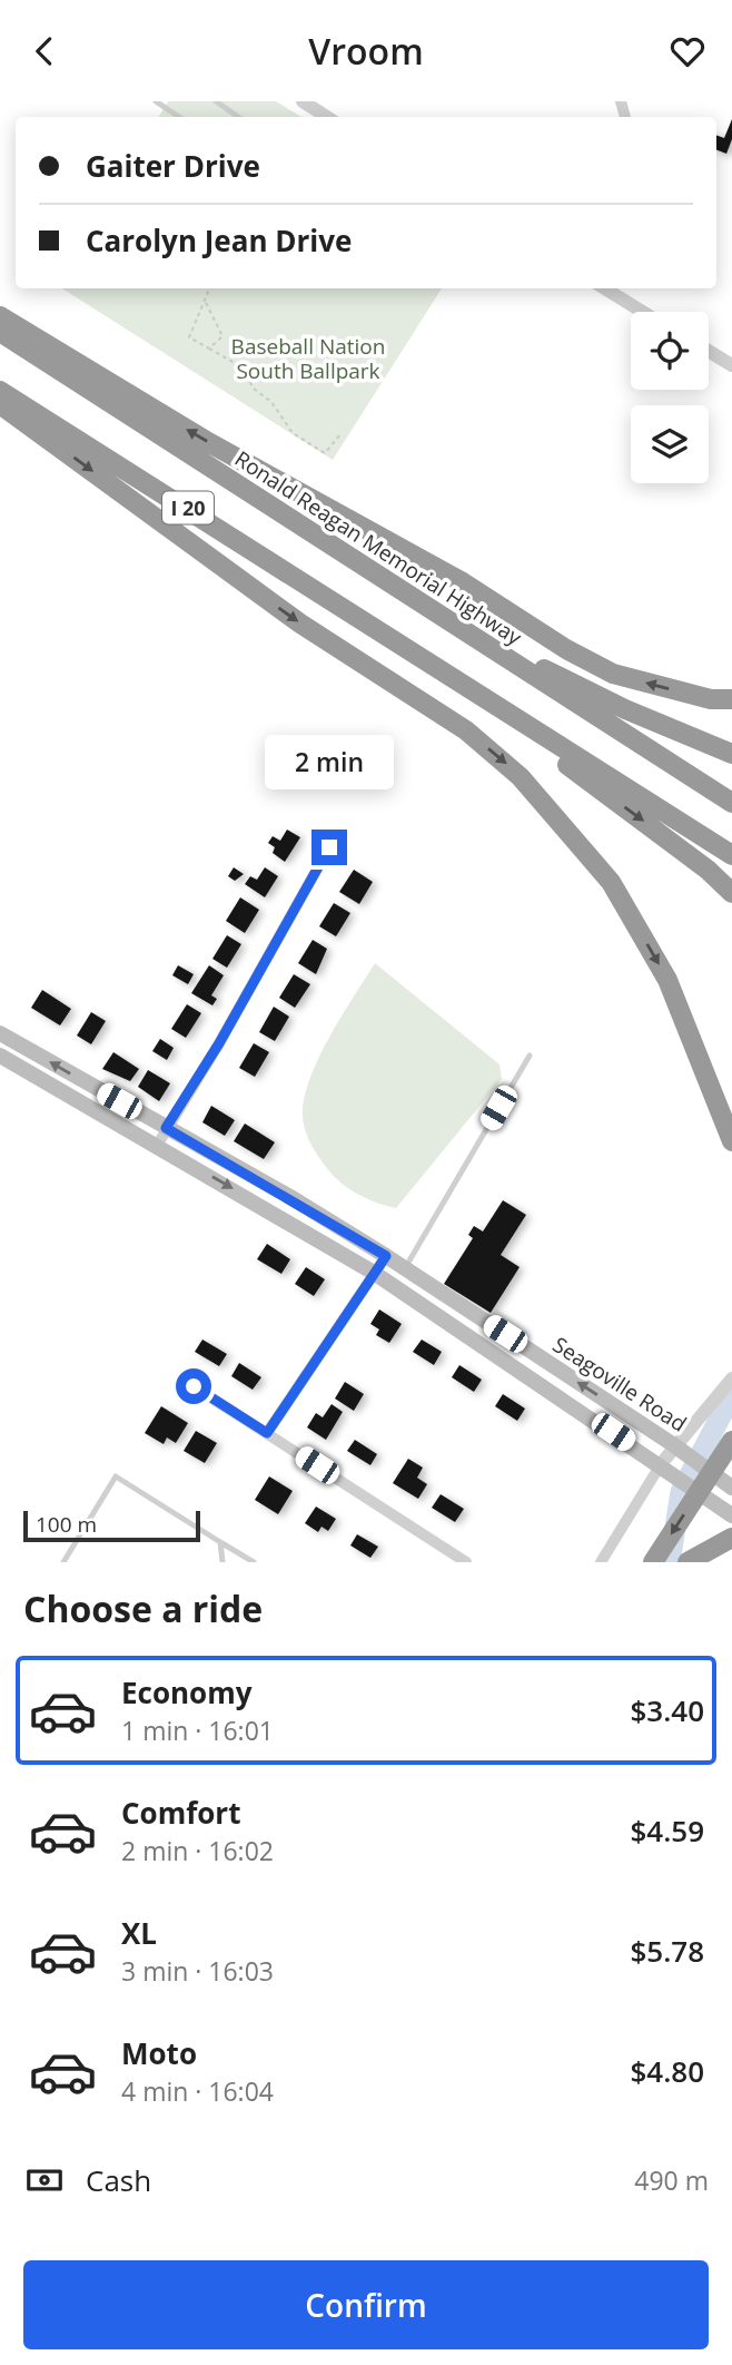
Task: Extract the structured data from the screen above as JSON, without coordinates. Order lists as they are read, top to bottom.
{
  "streets": {
    "highway": ["I 20", "Ronald Reagan Memorial Highway"],
    "main road": ["Seagoville Road"]
  },
  "parks": ["Baseball Nation South Ballpark"],
  "scale_bar": "100 m",
  "page": {
    "header": "Vroom",
    "banner": ["Gaiter Drive", "Carolyn Jean Drive"],
    "bubble": "2 min",
    "scale": "100 m",
    "heading": "Choose a ride",
    "list": [
      {
        "name": "Economy",
        "note": "1 min · 16:01",
        "value": "$3.40"
      },
      {
        "name": "Comfort",
        "note": "2 min · 16:02",
        "value": "$4.59"
      },
      {
        "name": "XL",
        "note": "3 min · 16:03",
        "value": "$5.78"
      },
      {
        "name": "Moto",
        "note": "4 min · 16:04",
        "value": "$4.80"
      }
    ],
    "pay": ["Cash", "490 m"],
    "buttons": "Confirm"
  }
}
